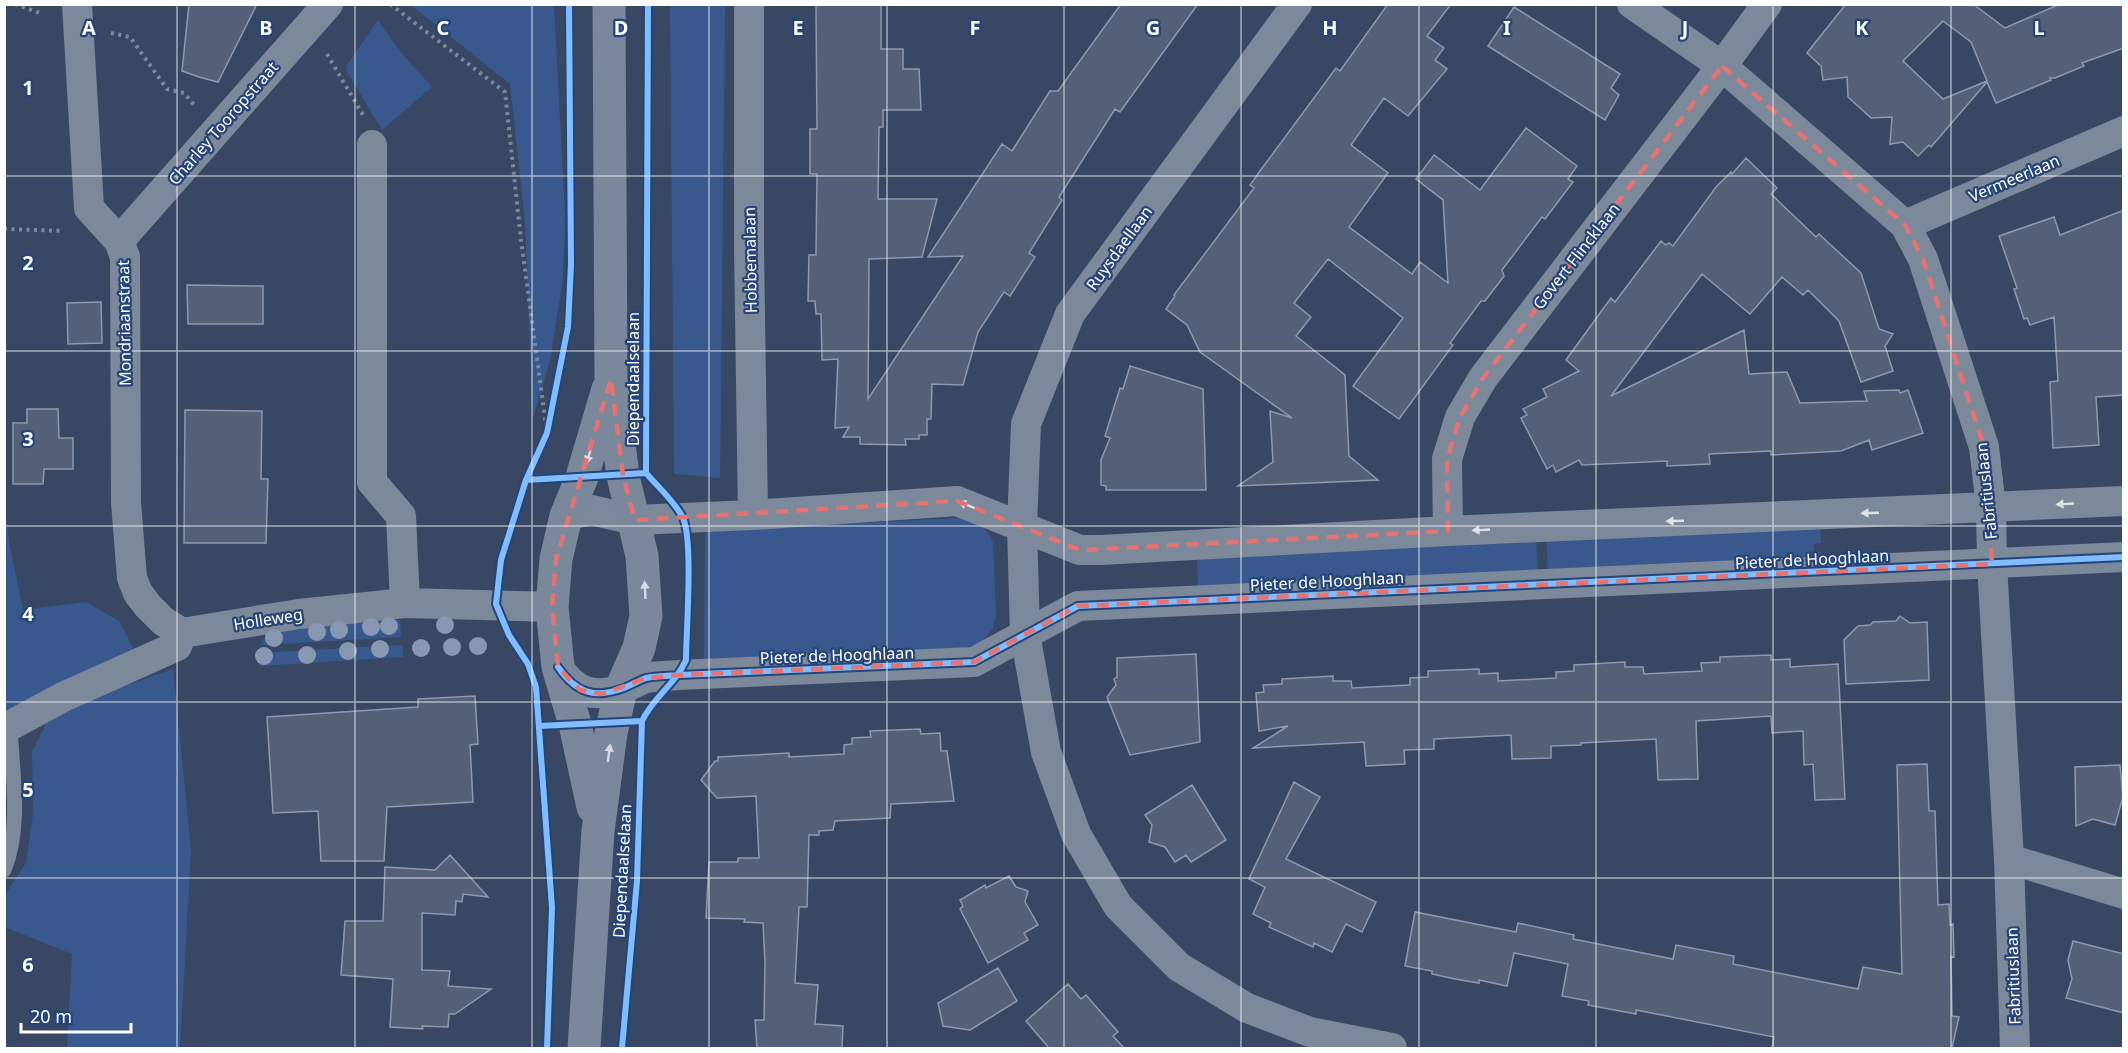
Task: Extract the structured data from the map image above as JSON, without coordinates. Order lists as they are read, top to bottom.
{
  "streets": {
    "main road": ["Diependaalselaan"],
    "street": [
      "Charley Tooropstraat",
      "Vermeerlaan",
      "Ruysdaellaan",
      "Govert Flincklaan",
      "Hobbemalaan",
      "Mondriaanstraat",
      "Fabritiuslaan",
      "Pieter de Hooghlaan",
      "Holleweg"
    ]
  },
  "crossings": [
    ["Charley Tooropstraat", "Mondriaanstraat"],
    ["Vermeerlaan", "Fabritiuslaan"],
    ["Govert Flincklaan", "Fabritiuslaan"],
    ["Mondriaanstraat", "Holleweg"],
    ["Diependaalselaan", "Pieter de Hooghlaan"],
    ["Diependaalselaan", "Holleweg"],
    ["Fabritiuslaan", "Pieter de Hooghlaan"]
  ],
  "scale_bar": "20 m",
  "grid": {
    "columns": [
      "A",
      "B",
      "C",
      "D",
      "E",
      "F",
      "G",
      "H",
      "I",
      "J",
      "K",
      "L"
    ],
    "rows": [
      "1",
      "2",
      "3",
      "4",
      "5",
      "6"
    ]
  }
}
